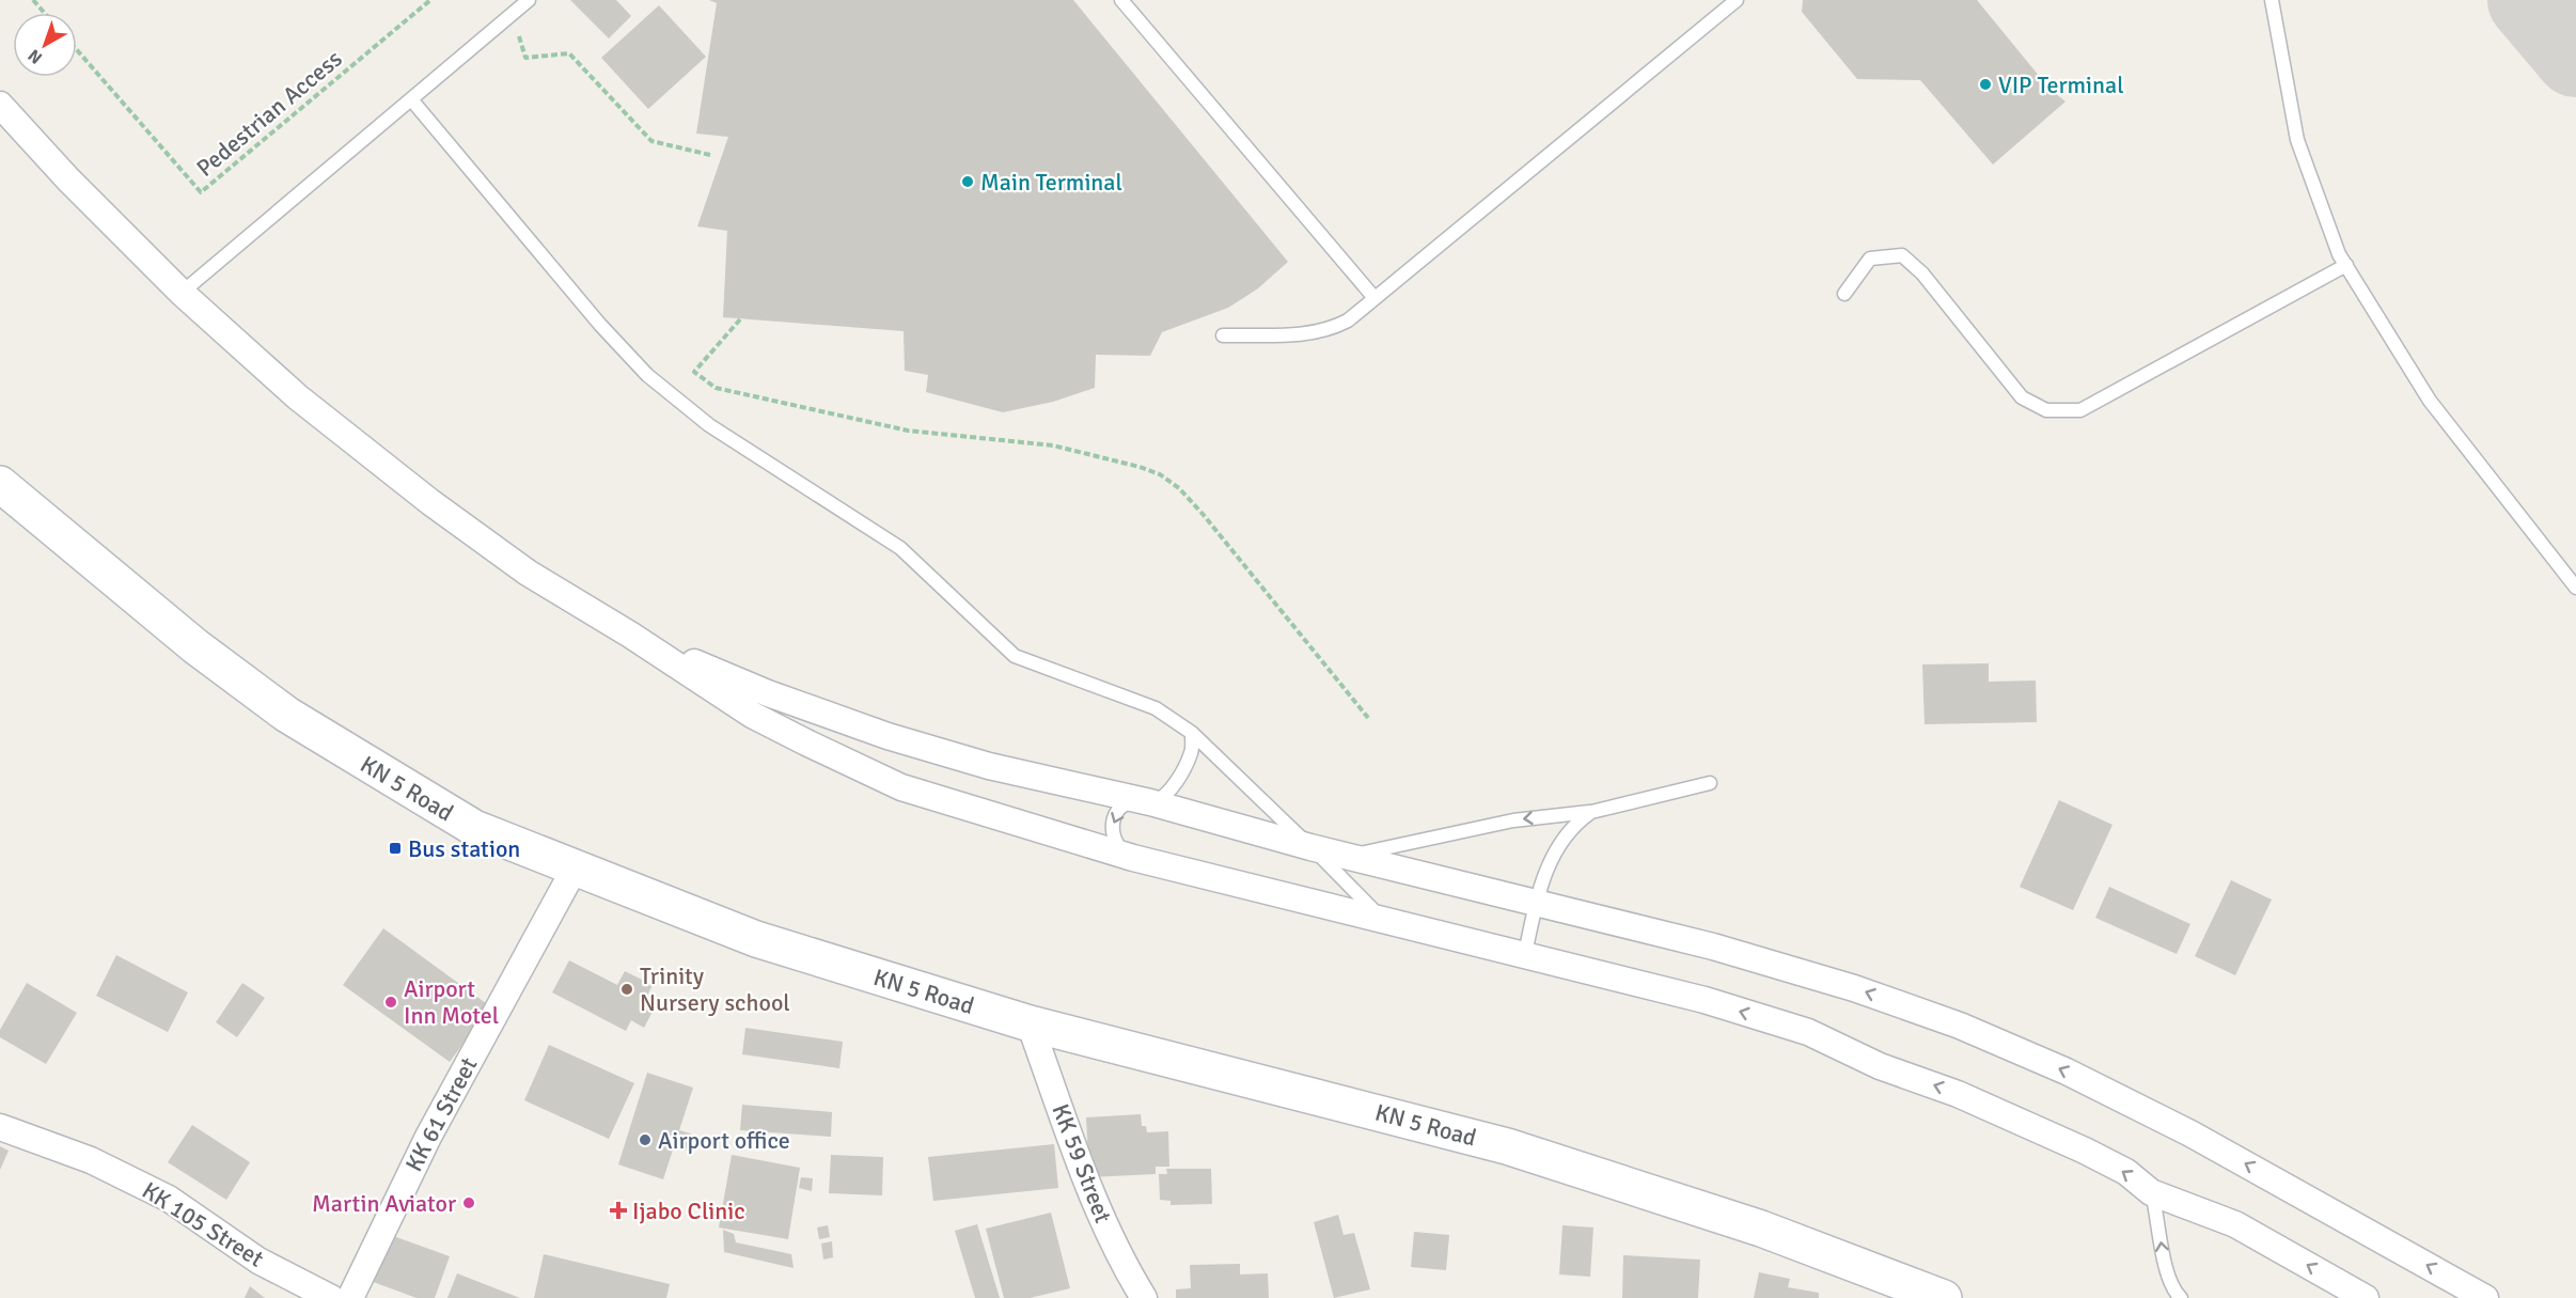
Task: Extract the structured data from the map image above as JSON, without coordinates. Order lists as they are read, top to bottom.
{
  "streets": {
    "main road": ["KN 5 Road"],
    "street": ["KK 61 Street", "KK 59 Street", "KK 105 Street"],
    "path": ["Pedestrian Access"]
  },
  "crossings": [
    ["KN 5 Road", "KK 61 Street"],
    ["KN 5 Road", "KK 59 Street"]
  ],
  "places": {
    "other": [
      "VIP Terminal",
      "Main Terminal",
      "Trinity Nursery school",
      "Airport Inn Motel",
      "Airport office",
      "Martin Aviator"
    ],
    "transit": ["Bus station"],
    "health": ["Ijabo Clinic"]
  },
  "north": "bottom left"
}
